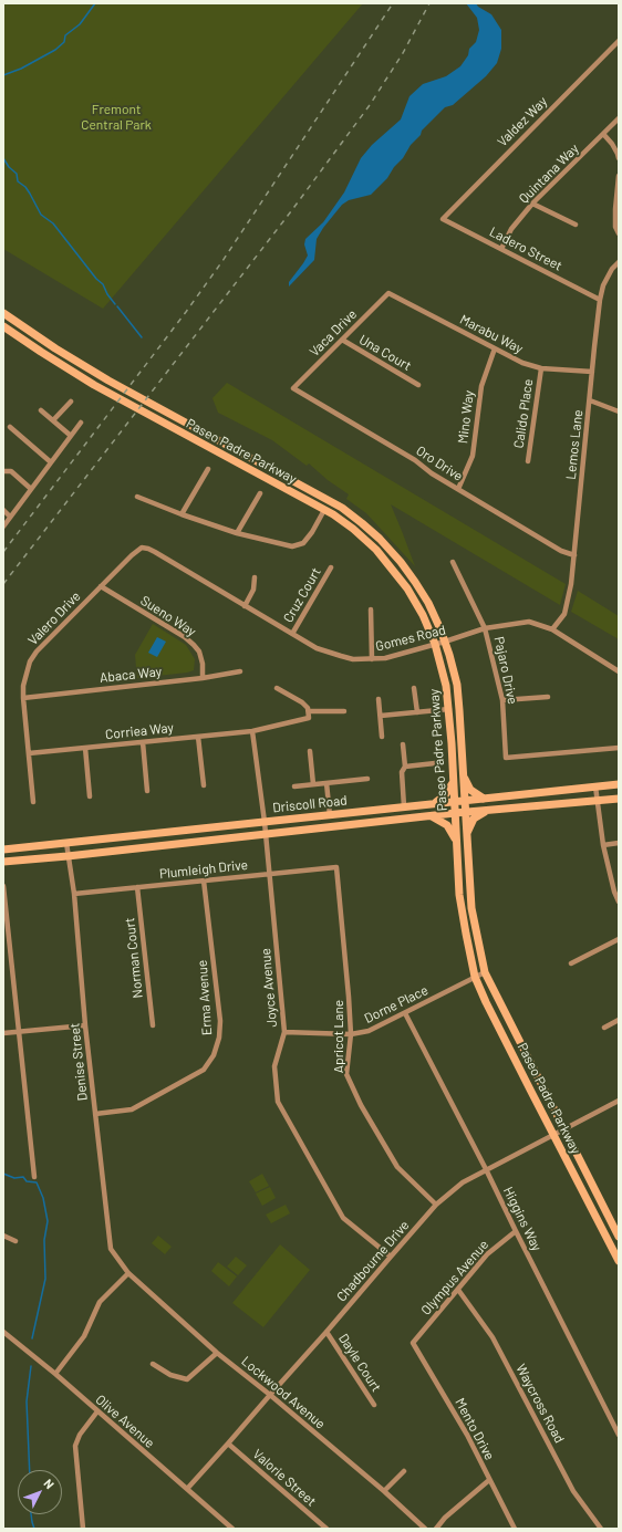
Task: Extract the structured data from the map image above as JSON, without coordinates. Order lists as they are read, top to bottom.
{
  "streets": {
    "main road": ["Paseo Padre Parkway", "Driscoll Road"],
    "street": [
      "Valdez Way",
      "Quintana Way",
      "Ladero Street",
      "Vaca Drive",
      "Marabu Way",
      "Una Court",
      "Calido Place",
      "Mino Way",
      "Lemos Lane",
      "Oro Drive",
      "Cruz Court",
      "Sueno Way",
      "Valero Drive",
      "Gomes Road",
      "Pajaro Drive",
      "Abaca Way",
      "Corriea Way",
      "Plumleigh Drive",
      "Norman Court",
      "Joyce Avenue",
      "Erma Avenue",
      "Dorne Place",
      "Apricot Lane",
      "Denise Street",
      "Higgins Way",
      "Chadbourne Drive",
      "Olympus Avenue",
      "Dayle Court",
      "Lockwood Avenue",
      "Waycross Road",
      "Olive Avenue",
      "Mento Drive",
      "Valorie Street"
    ]
  },
  "crossings": [
    ["Valdez Way", "Ladero Street"],
    ["Quintana Way", "Ladero Street"],
    ["Ladero Street", "Lemos Lane"],
    ["Vaca Drive", "Marabu Way"],
    ["Vaca Drive", "Una Court"],
    ["Vaca Drive", "Oro Drive"],
    ["Marabu Way", "Calido Place"],
    ["Marabu Way", "Mino Way"],
    ["Marabu Way", "Lemos Lane"],
    ["Mino Way", "Oro Drive"],
    ["Lemos Lane", "Oro Drive"],
    ["Lemos Lane", "Gomes Road"],
    ["Paseo Padre Parkway", "Gomes Road"],
    ["Paseo Padre Parkway", "Driscoll Road"],
    ["Paseo Padre Parkway", "Dorne Place"],
    ["Paseo Padre Parkway", "Chadbourne Drive"],
    ["Cruz Court", "Gomes Road"],
    ["Sueno Way", "Valero Drive"],
    ["Sueno Way", "Abaca Way"],
    ["Valero Drive", "Gomes Road"],
    ["Valero Drive", "Abaca Way"],
    ["Valero Drive", "Corriea Way"],
    ["Gomes Road", "Pajaro Drive"],
    ["Corriea Way", "Joyce Avenue"],
    ["Driscoll Road", "Joyce Avenue"],
    ["Driscoll Road", "Denise Street"],
    ["Plumleigh Drive", "Norman Court"],
    ["Plumleigh Drive", "Joyce Avenue"],
    ["Plumleigh Drive", "Erma Avenue"],
    ["Plumleigh Drive", "Apricot Lane"],
    ["Plumleigh Drive", "Denise Street"],
    ["Joyce Avenue", "Dorne Place"],
    ["Joyce Avenue", "Chadbourne Drive"],
    ["Erma Avenue", "Denise Street"],
    ["Dorne Place", "Apricot Lane"],
    ["Dorne Place", "Higgins Way"],
    ["Apricot Lane", "Chadbourne Drive"],
    ["Denise Street", "Lockwood Avenue"],
    ["Higgins Way", "Chadbourne Drive"],
    ["Higgins Way", "Olympus Avenue"],
    ["Chadbourne Drive", "Dayle Court"],
    ["Chadbourne Drive", "Lockwood Avenue"],
    ["Chadbourne Drive", "Olive Avenue"],
    ["Chadbourne Drive", "Valorie Street"],
    ["Olympus Avenue", "Waycross Road"],
    ["Olympus Avenue", "Mento Drive"]
  ],
  "parks": ["Fremont Central Park"],
  "north": "top right"
}
